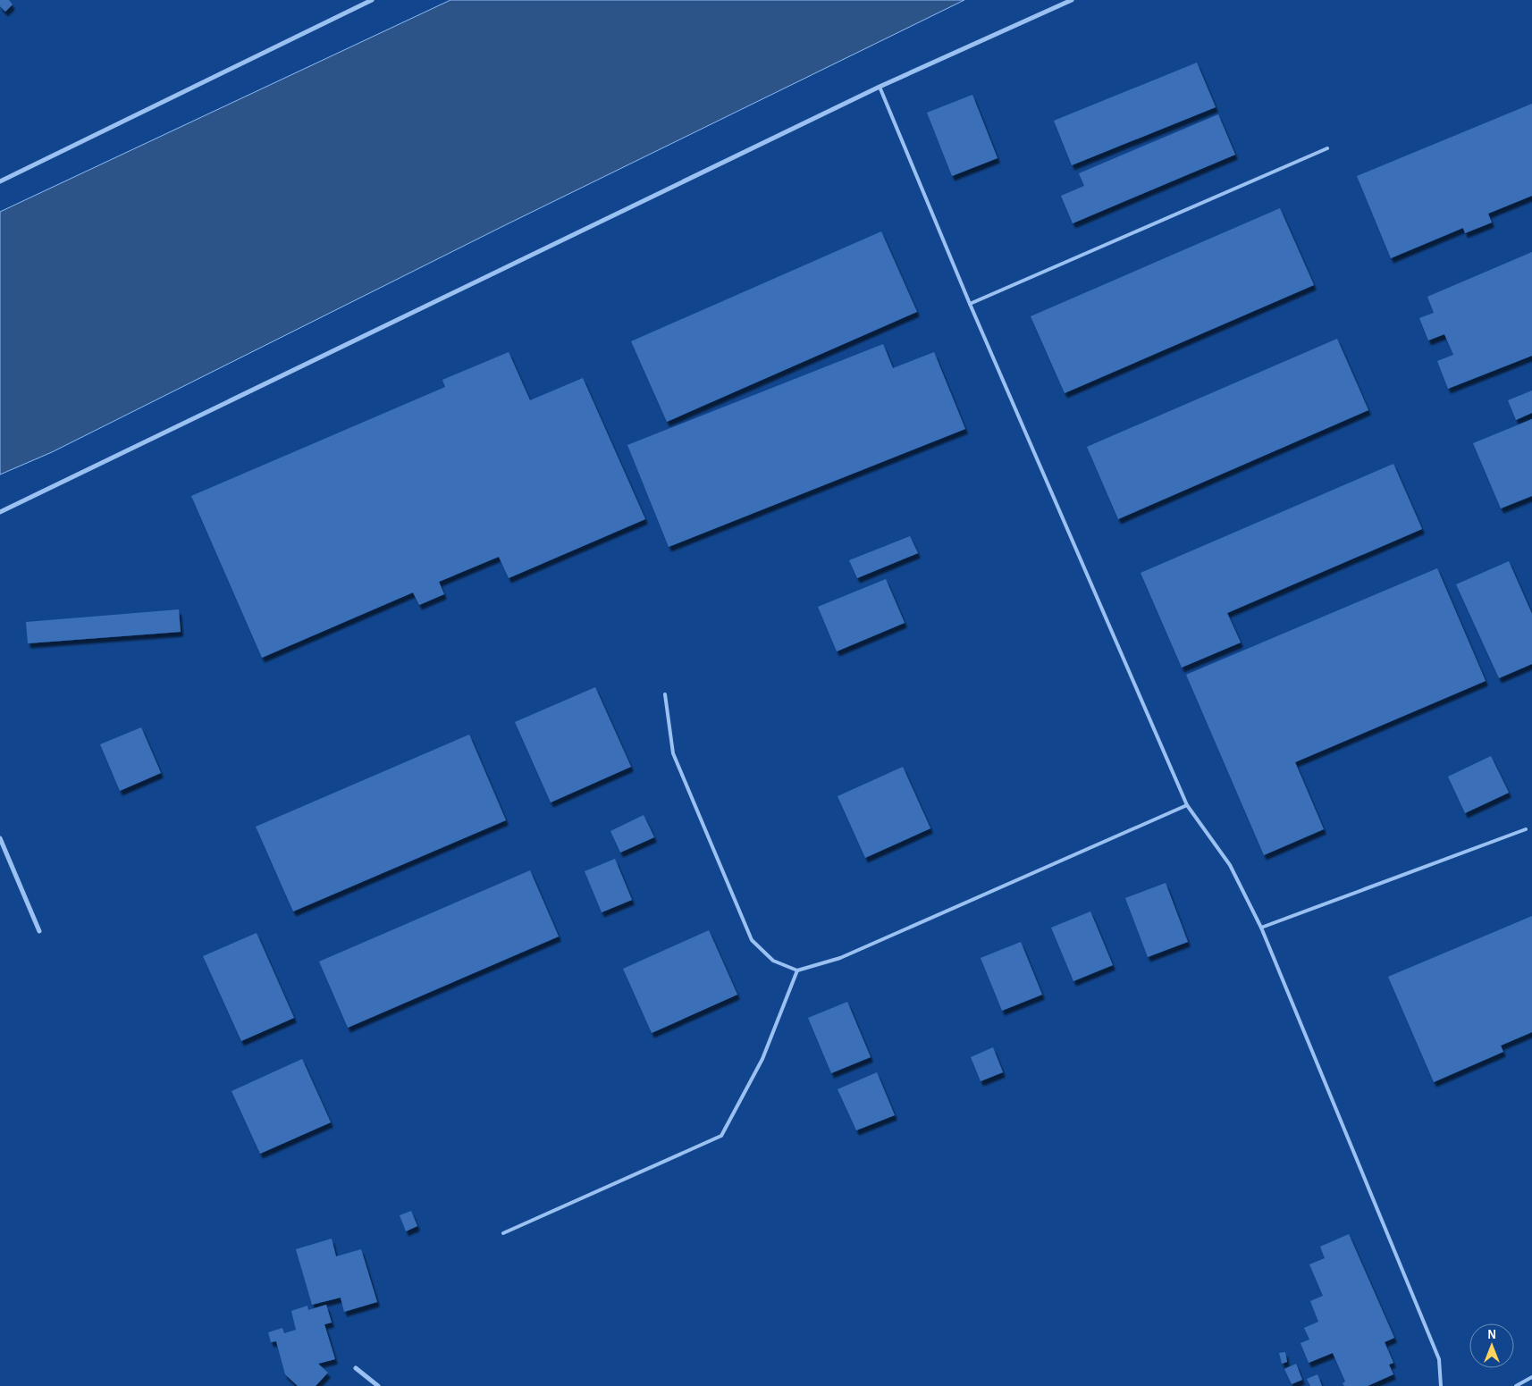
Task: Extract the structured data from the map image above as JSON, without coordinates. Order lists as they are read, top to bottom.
{
  "north": "top"
}
